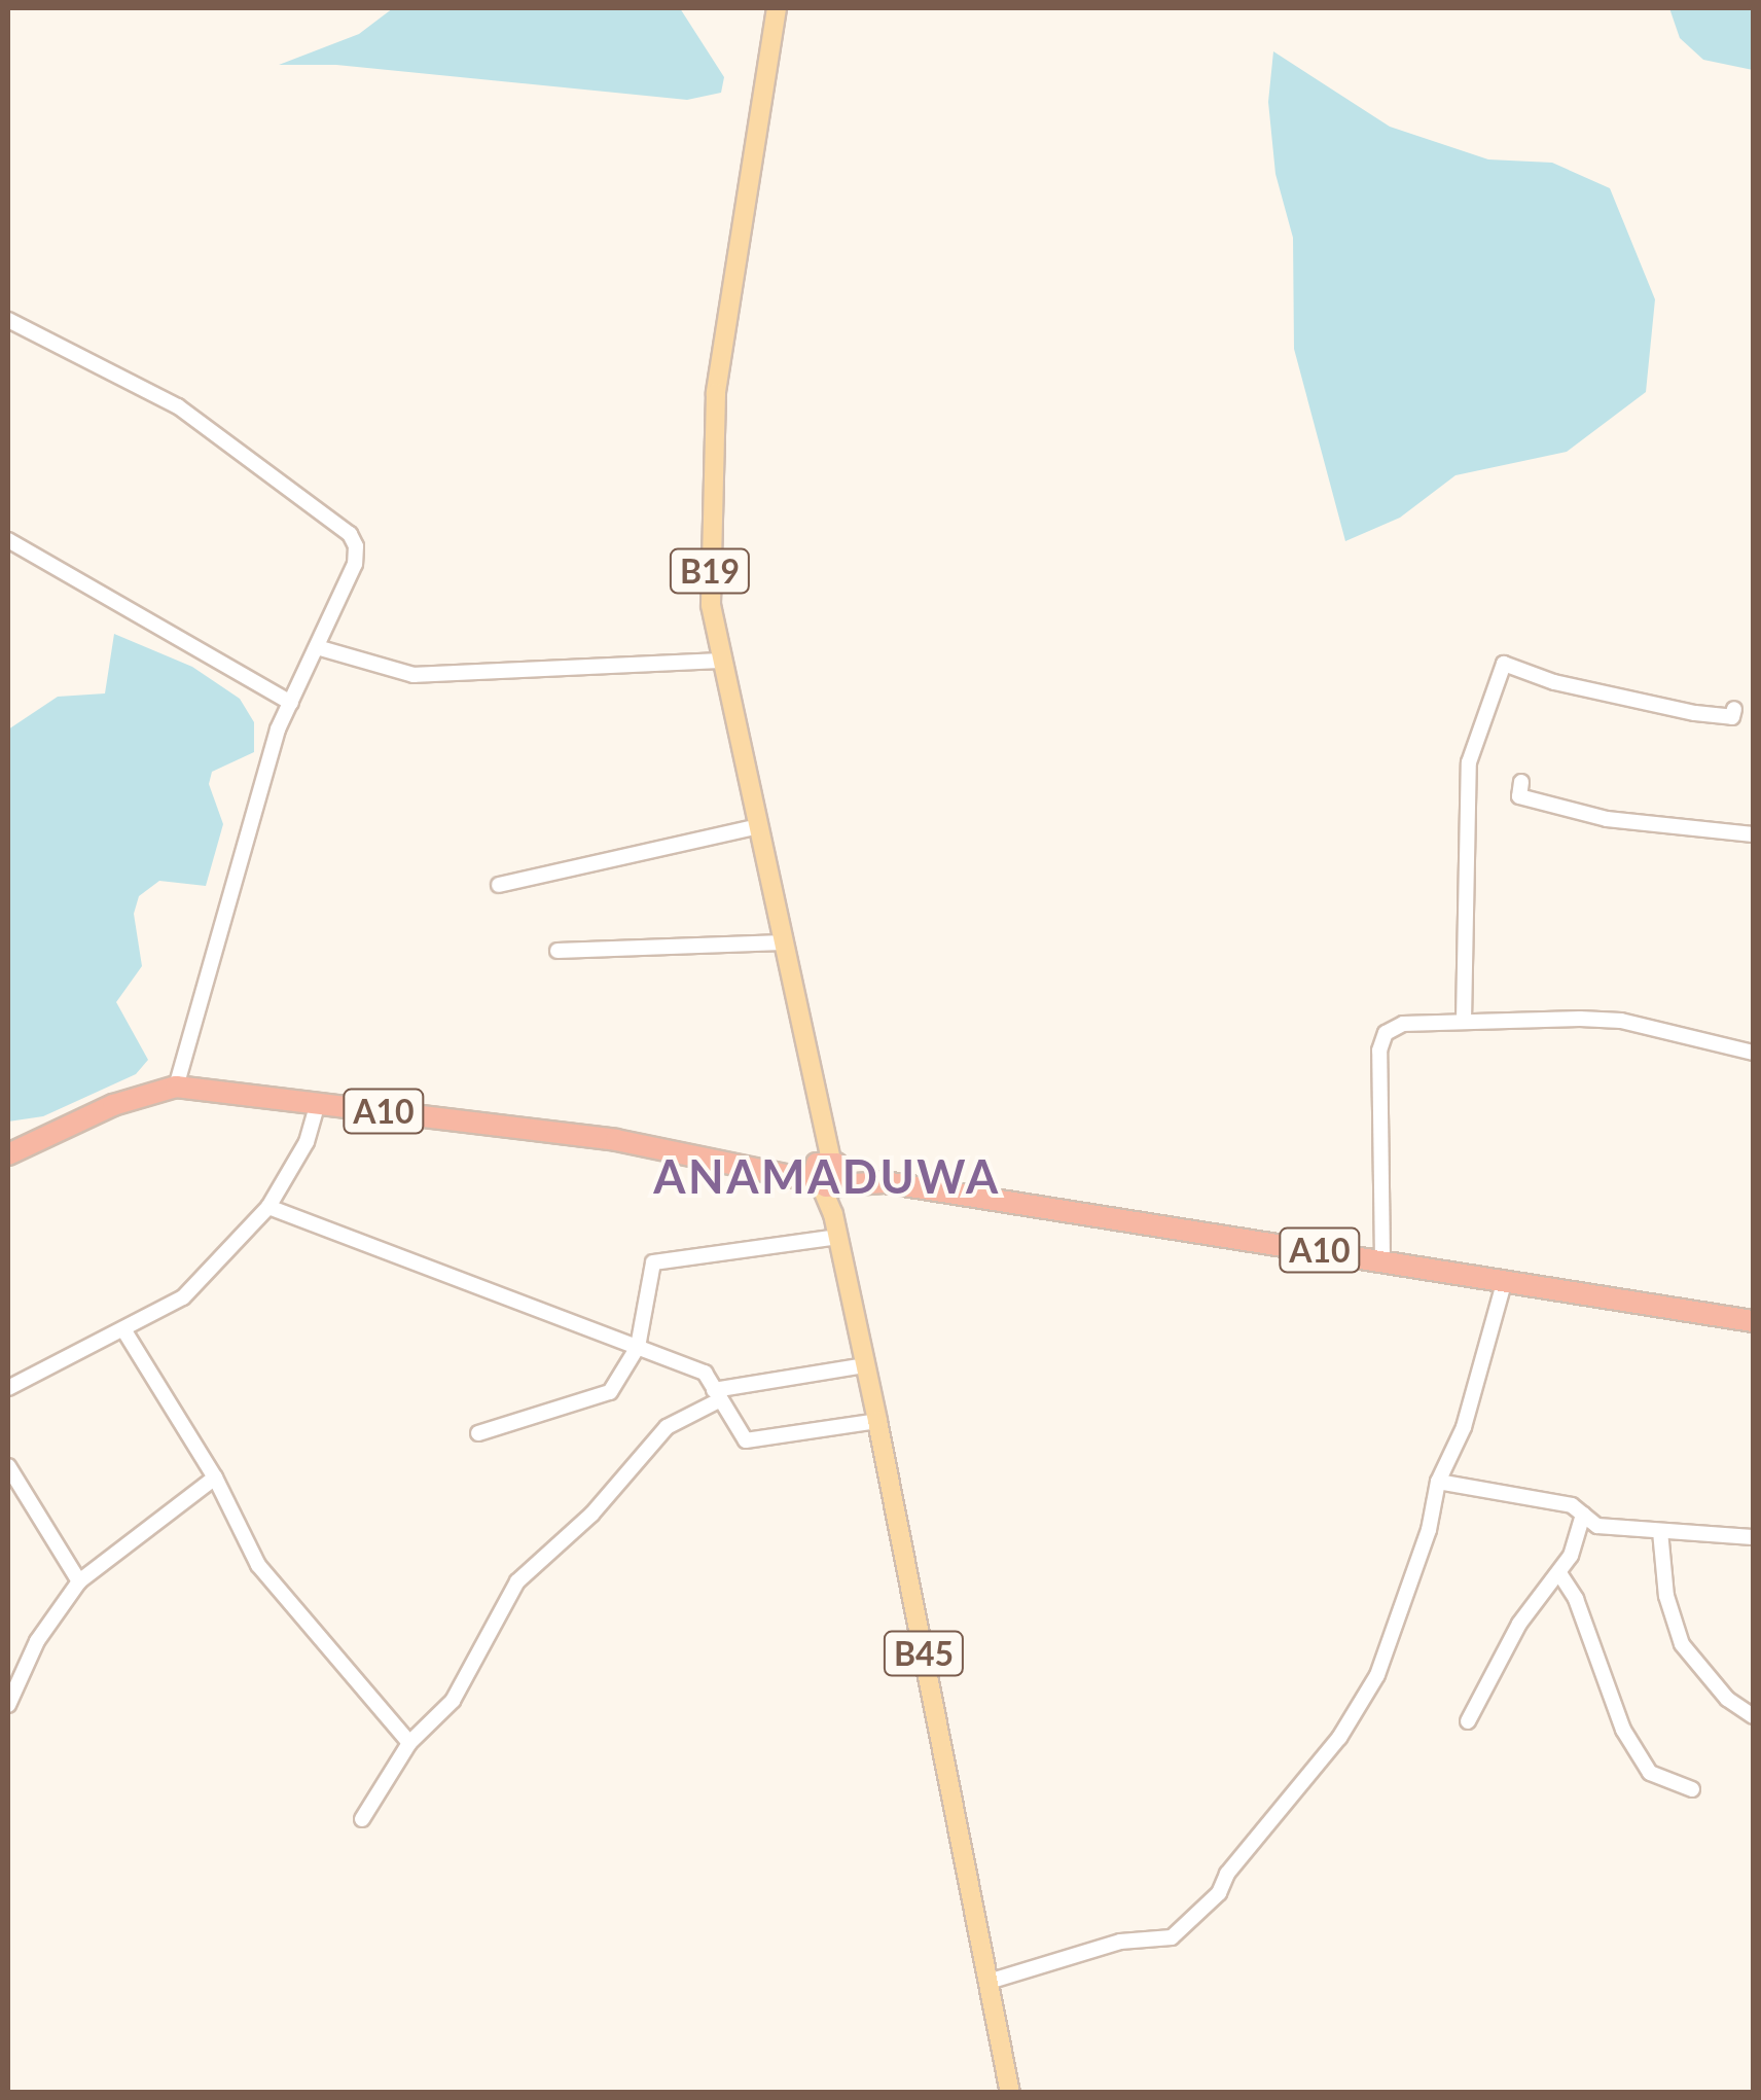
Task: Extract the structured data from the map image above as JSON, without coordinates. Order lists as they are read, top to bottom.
{
  "streets": {
    "highway": ["A10"],
    "main road": ["B19", "B45"]
  },
  "crossings": [
    ["B19", "A10"],
    ["B19", "B45"],
    ["A10", "B45"]
  ],
  "districts": ["ANAMADUWA"]
}
